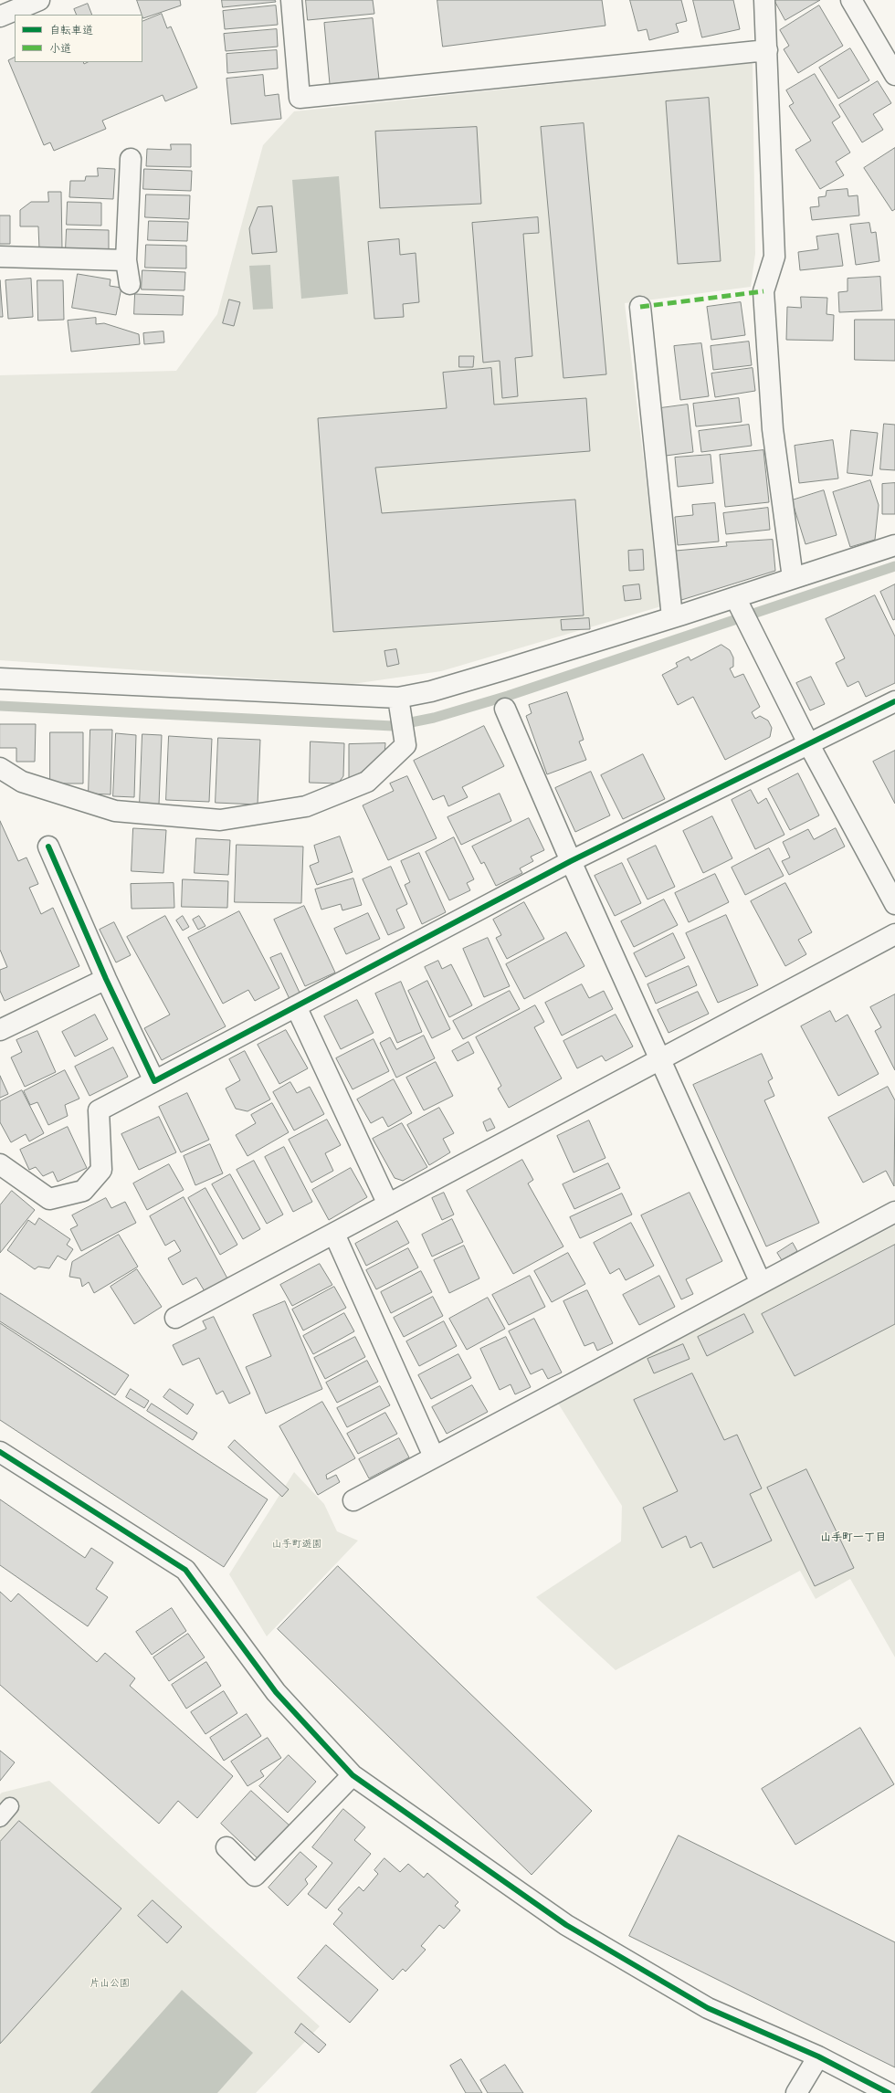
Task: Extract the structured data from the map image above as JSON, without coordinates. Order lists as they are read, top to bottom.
{
  "districts": ["山手町一丁目"],
  "parks": ["山手町遊園", "片山公園"],
  "legend": ["自転車道", "小道"]
}
